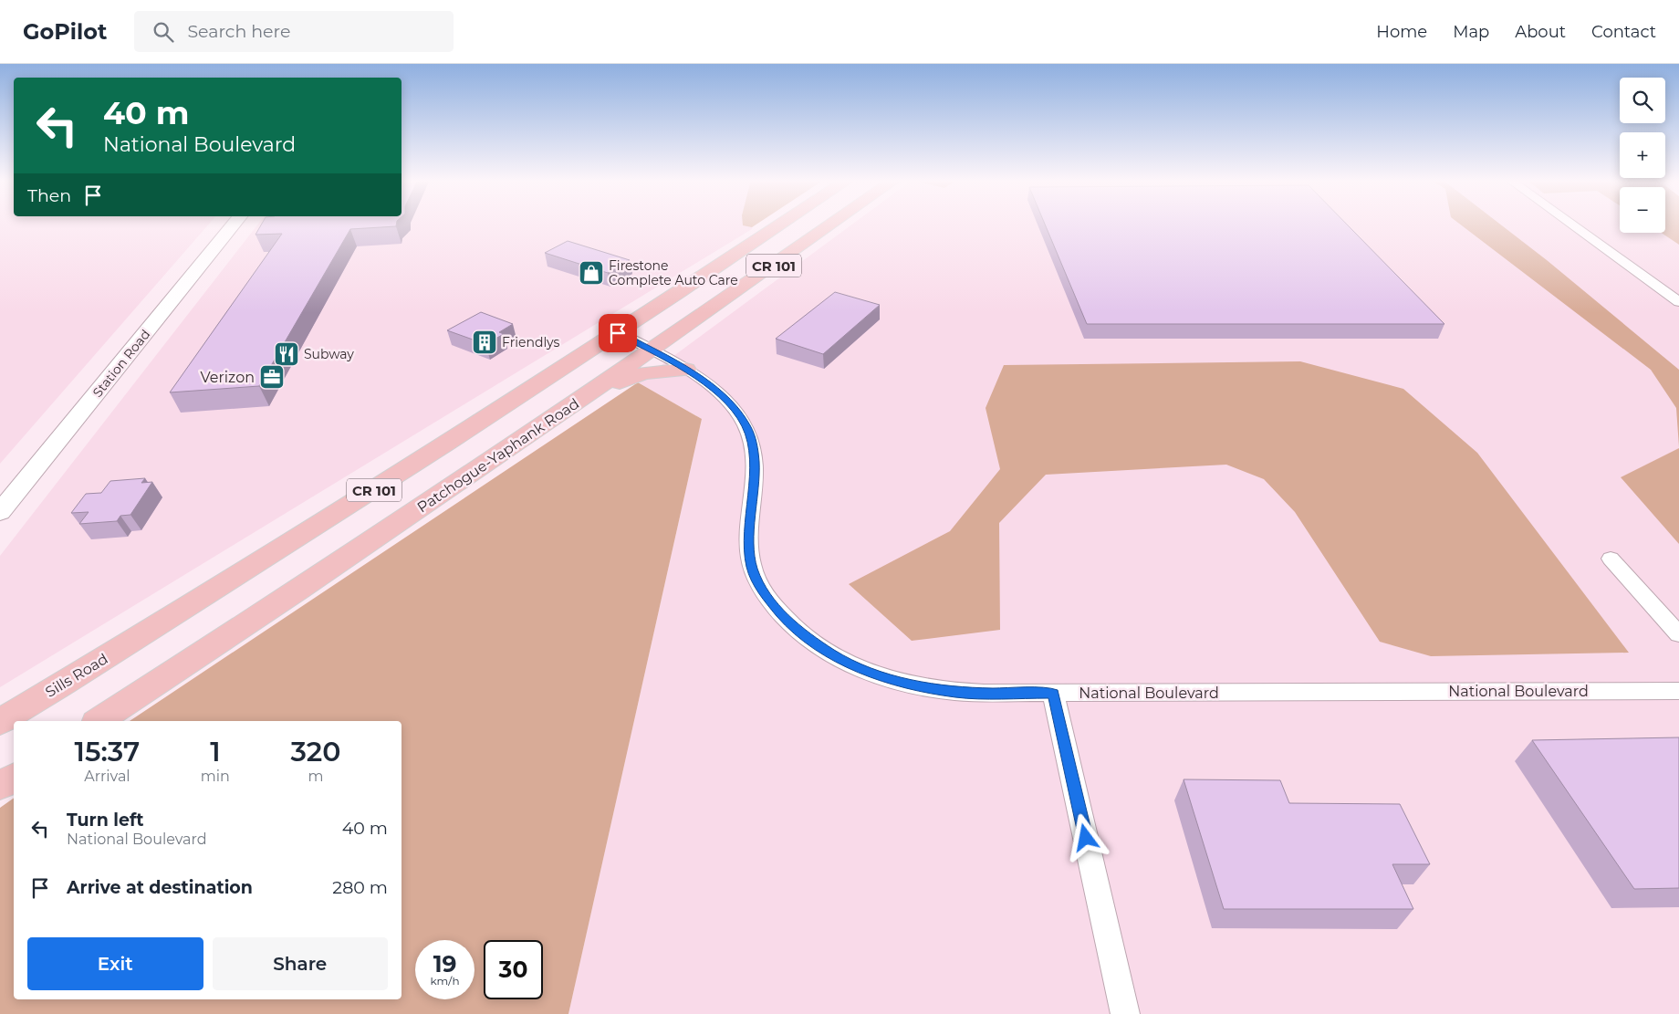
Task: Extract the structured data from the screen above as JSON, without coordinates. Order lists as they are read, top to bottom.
{
  "streets": {
    "main road": [
      "CR 101",
      "Station Road",
      "Patchogue-Yaphank Road",
      "Sills Road"
    ],
    "street": ["National Boulevard"]
  },
  "crossings": [
    ["CR 101", "Sills Road"],
    ["CR 101", "National Boulevard"],
    ["Patchogue-Yaphank Road", "National Boulevard"],
    ["Sills Road", "National Boulevard"]
  ],
  "places": {
    "shop": ["Firestone Complete Auto Care"],
    "building": ["Friendlys"],
    "restaurant": ["Subway"],
    "office": ["Verizon"]
  },
  "page": {
    "header": "GoPilot",
    "search": "Search here",
    "nav": [
      "Home",
      "Map",
      "About",
      "Contact"
    ],
    "map_buttons": ["+", "−"],
    "turn": ["40 m", "National Boulevard"],
    "then": "Then",
    "eta": [
      "15:37",
      "Arrival",
      "1",
      "min",
      "320",
      "m"
    ],
    "list": [
      {
        "name": "Turn left",
        "note": "National Boulevard",
        "value": "40 m"
      },
      {
        "name": "Arrive at destination",
        "value": "280 m"
      }
    ],
    "buttons": ["Exit", "Share"],
    "speed": "19 km/h",
    "limit": "30"
  }
}
